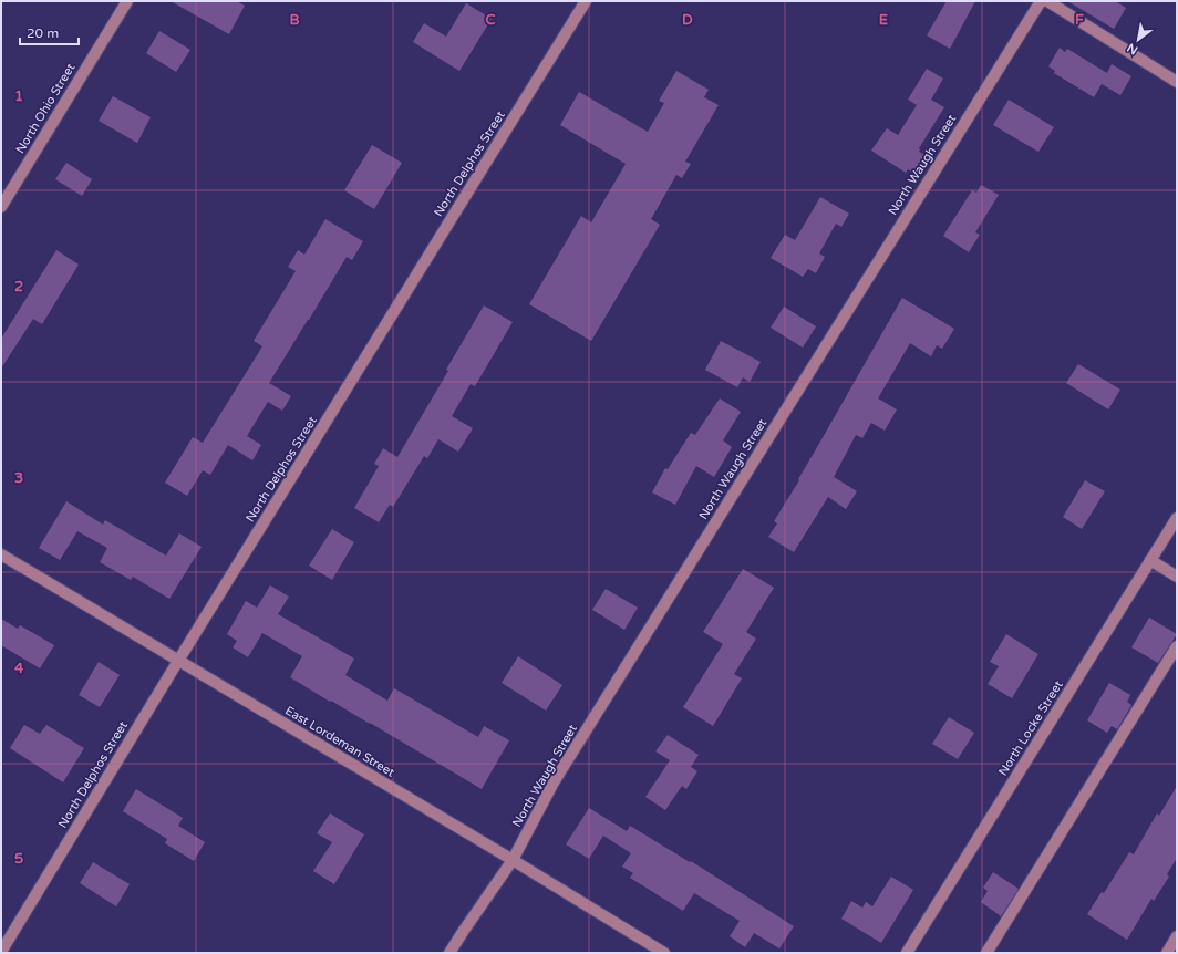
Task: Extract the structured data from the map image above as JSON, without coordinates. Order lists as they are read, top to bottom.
{
  "streets": {
    "street": [
      "North Ohio Street",
      "North Delphos Street",
      "North Waugh Street",
      "North Locke Street",
      "East Lordeman Street"
    ]
  },
  "crossings": [
    ["North Delphos Street", "East Lordeman Street"],
    ["North Waugh Street", "East Lordeman Street"]
  ],
  "scale_bar": "20 m",
  "north": "bottom left",
  "grid": {
    "columns": [
      "B",
      "C",
      "D",
      "E",
      "F"
    ],
    "rows": [
      "1",
      "2",
      "3",
      "4",
      "5"
    ]
  }
}
